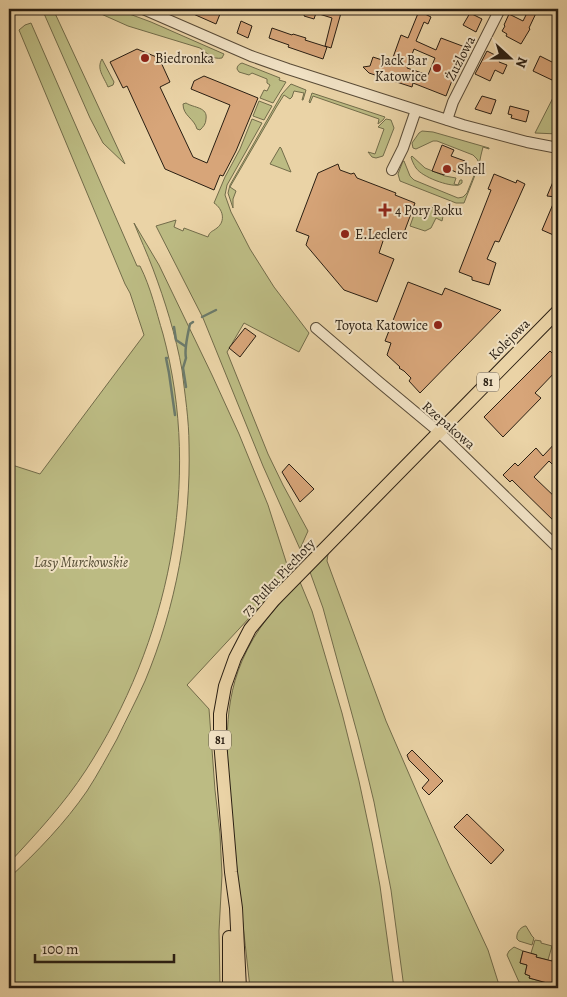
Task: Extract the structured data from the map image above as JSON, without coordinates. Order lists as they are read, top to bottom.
{
  "streets": {
    "main road": ["Kolejowa", "81", "73 Pułku Piechoty"],
    "street": ["Żużlowa", "Rzepakowa"]
  },
  "crossings": [
    ["Kolejowa", "Rzepakowa"],
    ["Kolejowa", "73 Pułku Piechoty"],
    ["Rzepakowa", "73 Pułku Piechoty"]
  ],
  "parks": ["Lasy Murckowskie"],
  "places": {
    "other": [
      "Biedronka",
      "Jack Bar Katowice",
      "Shell",
      "E.Leclerc",
      "Toyota Katowice"
    ],
    "health": ["4 Pory Roku"]
  },
  "scale_bar": "100 m",
  "north": "right"
}
